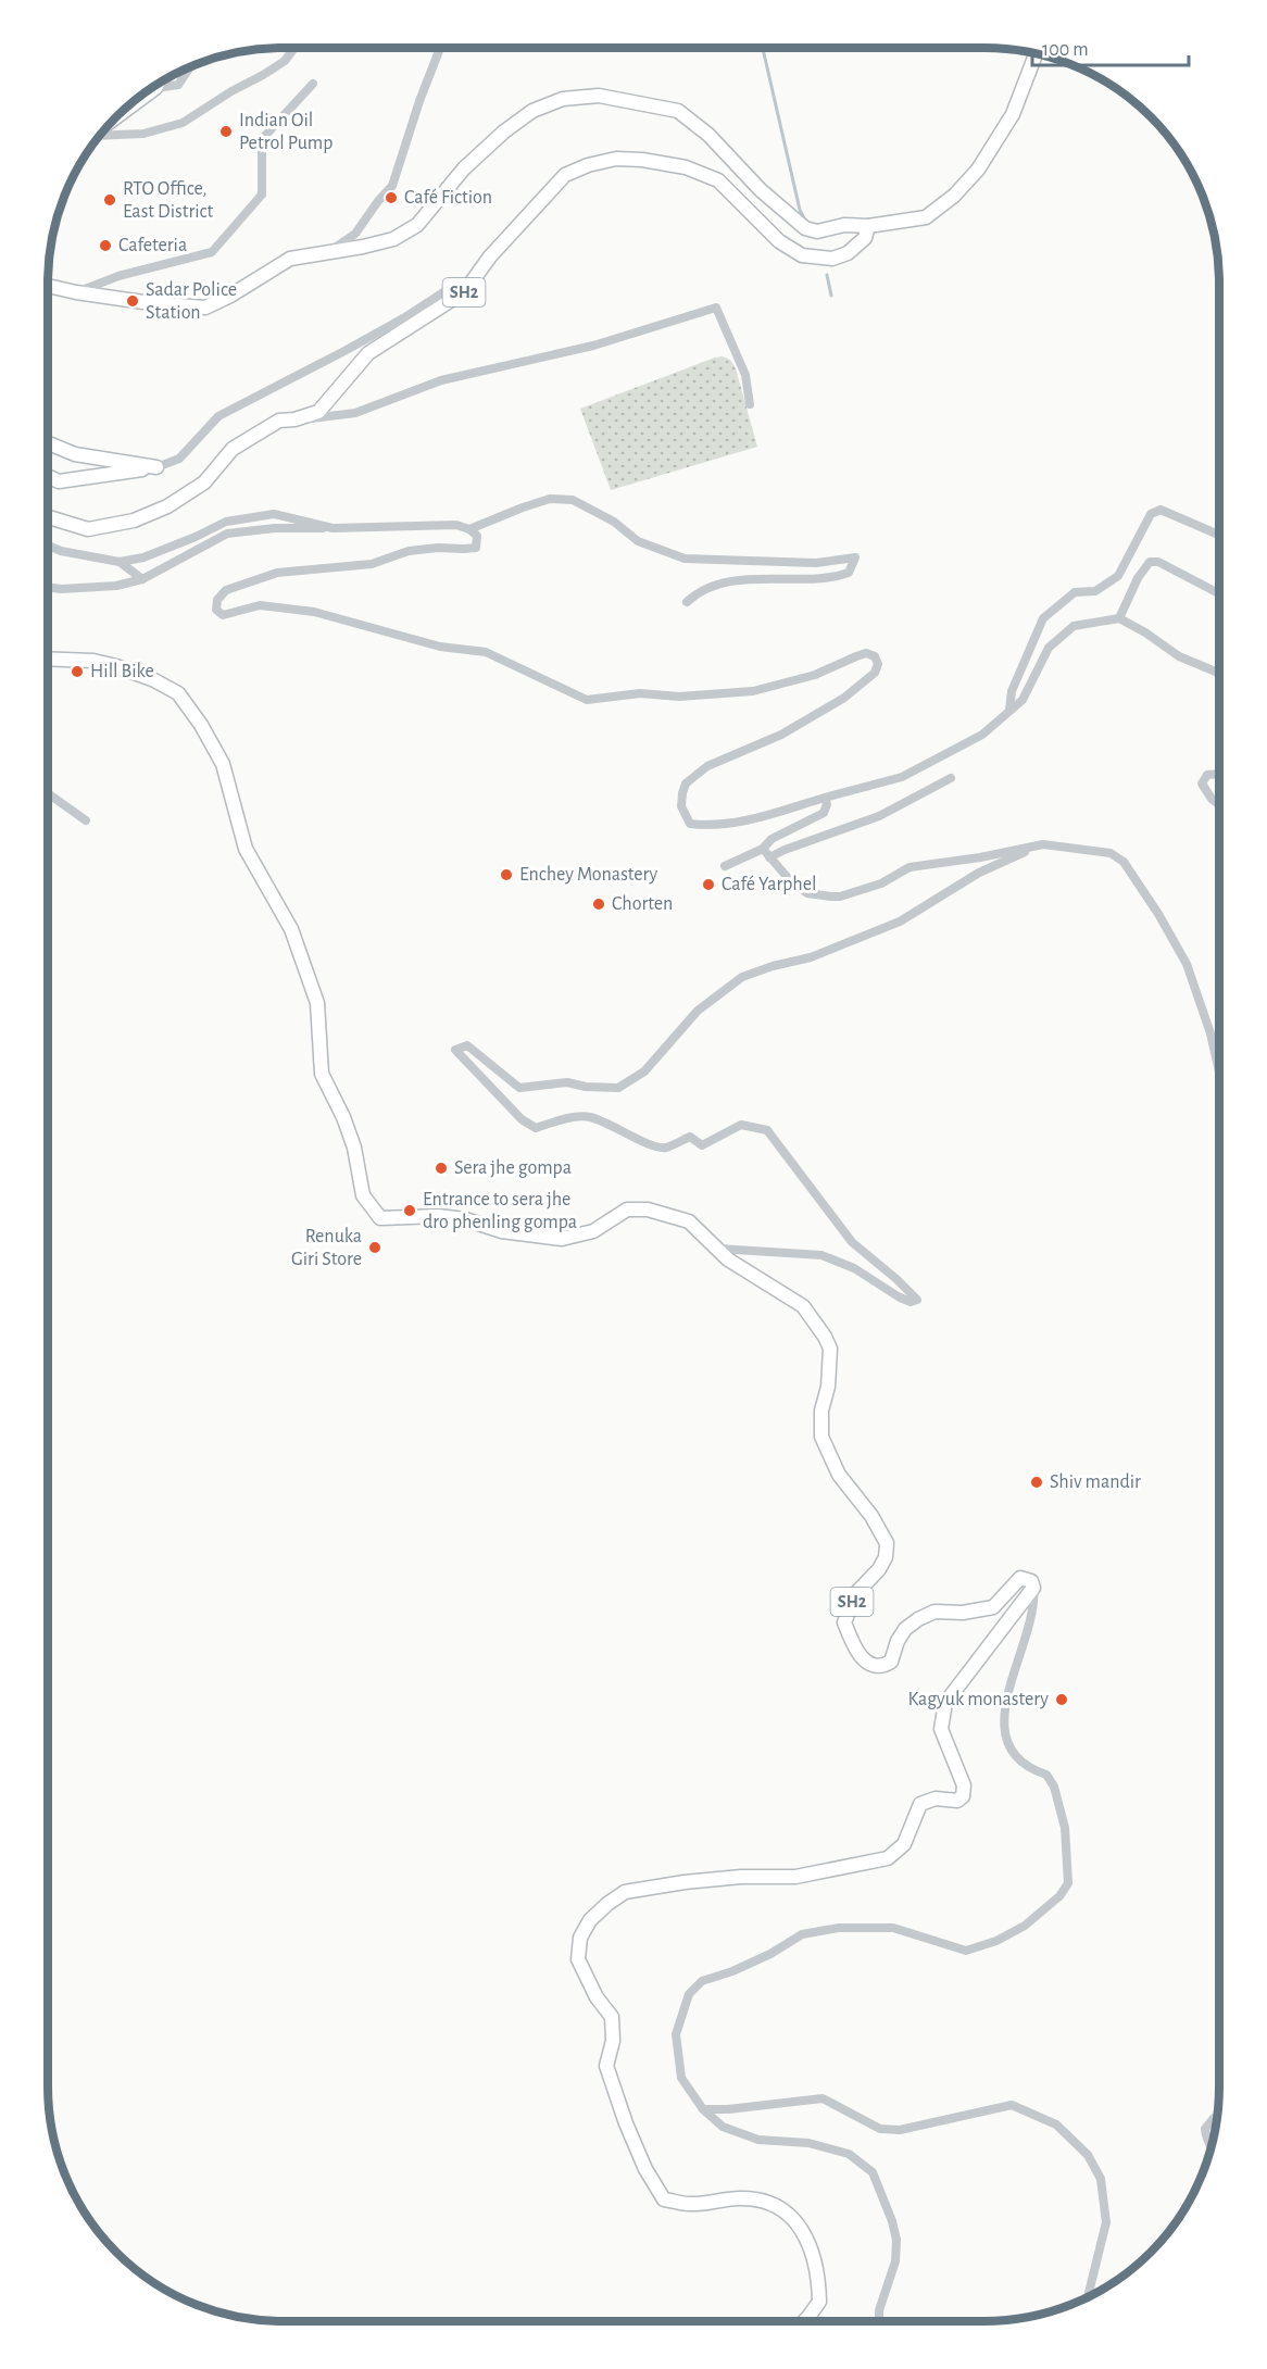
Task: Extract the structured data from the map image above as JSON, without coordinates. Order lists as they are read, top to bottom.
{
  "streets": {
    "main road": ["SH2"]
  },
  "places": [
    "Indian Oil Petrol Pump",
    "Café Fiction",
    "RTO Office, East District",
    "Cafeteria",
    "Sadar Police Station",
    "Hill Bike",
    "Enchey Monastery",
    "Café Yarphel",
    "Chorten",
    "Sera jhe gompa",
    "Entrance to sera jhe dro phenling gompa",
    "Renuka Giri Store",
    "Shiv mandir",
    "Kagyuk monastery"
  ],
  "scale_bar": "100 m"
}
